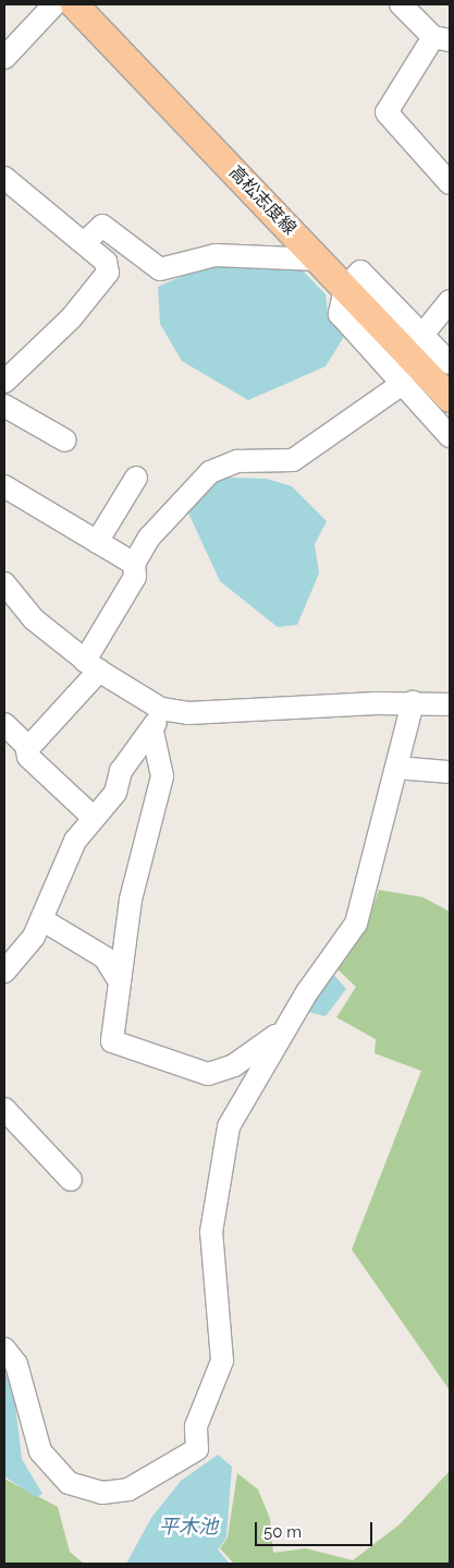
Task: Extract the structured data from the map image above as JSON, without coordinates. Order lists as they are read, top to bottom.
{
  "streets": {
    "main road": ["高松志度線"]
  },
  "water": ["平木池"],
  "scale_bar": "50 m"
}
